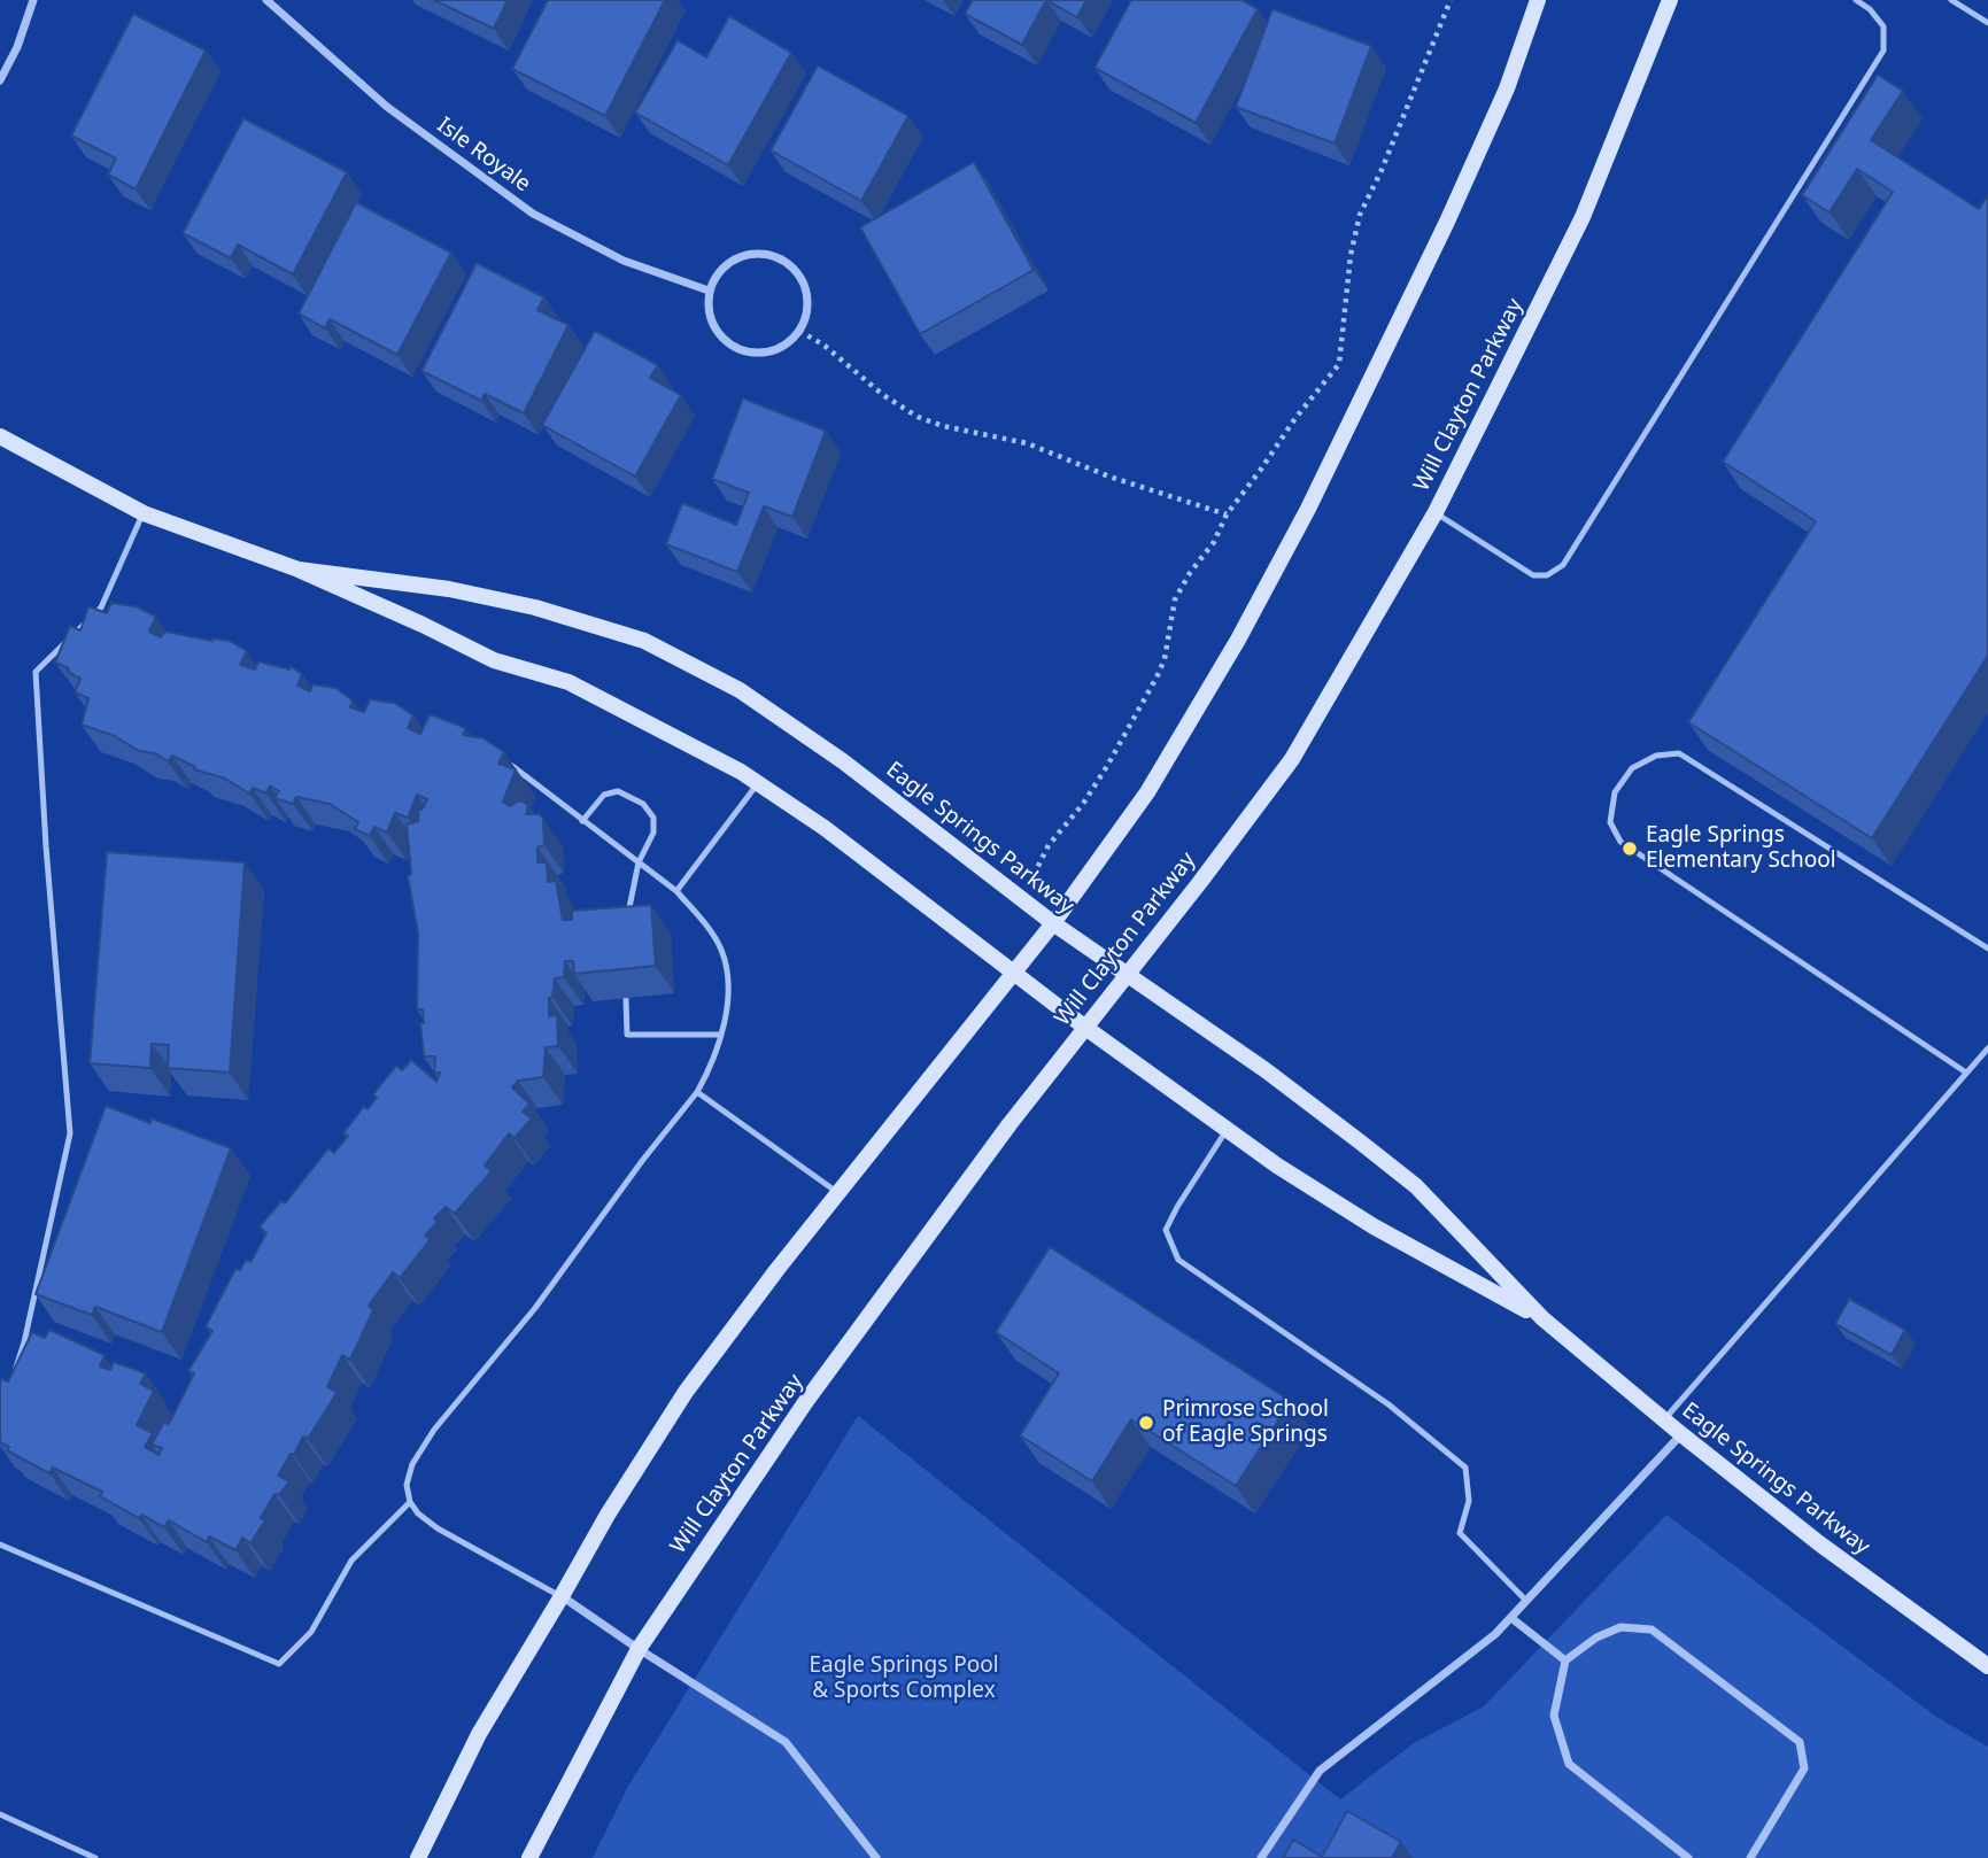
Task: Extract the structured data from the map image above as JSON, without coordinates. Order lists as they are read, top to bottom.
{
  "streets": {
    "main road": ["Will Clayton Parkway", "Eagle Springs Parkway"],
    "street": ["Isle Royale"]
  },
  "crossings": [
    ["Will Clayton Parkway", "Eagle Springs Parkway"]
  ],
  "parks": ["Eagle Springs Pool & Sports Complex"],
  "places": ["Eagle Springs Elementary School", "Primrose School of Eagle Springs"]
}
